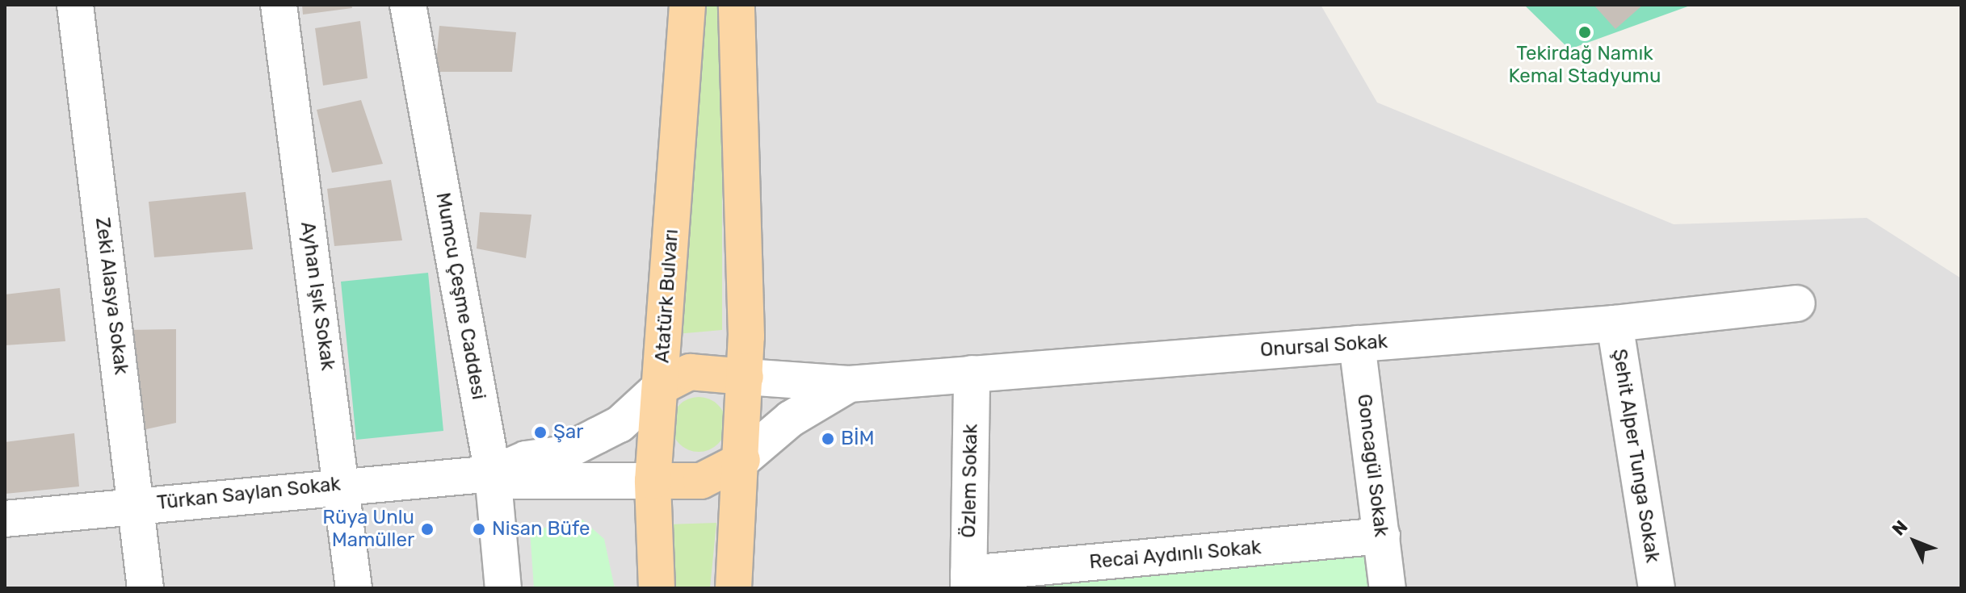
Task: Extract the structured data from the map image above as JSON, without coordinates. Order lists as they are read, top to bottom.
{
  "streets": {
    "main road": ["Atatürk Bulvarı"],
    "street": [
      "Zeki Alasya Sokak",
      "Ayhan Işık Sokak",
      "Mumcu Çeşme Caddesi",
      "Onursal Sokak",
      "Şehit Alper Tunga Sokak",
      "Goncagül Sokak",
      "Özlem Sokak",
      "Türkan Saylan Sokak",
      "Recai Aydınlı Sokak"
    ]
  },
  "crossings": [
    ["Zeki Alasya Sokak", "Türkan Saylan Sokak"],
    ["Ayhan Işık Sokak", "Türkan Saylan Sokak"],
    ["Mumcu Çeşme Caddesi", "Türkan Saylan Sokak"],
    ["Atatürk Bulvarı", "Türkan Saylan Sokak"],
    ["Onursal Sokak", "Şehit Alper Tunga Sokak"],
    ["Onursal Sokak", "Goncagül Sokak"],
    ["Onursal Sokak", "Özlem Sokak"],
    ["Goncagül Sokak", "Recai Aydınlı Sokak"],
    ["Özlem Sokak", "Recai Aydınlı Sokak"]
  ],
  "places": [
    "Tekirdağ Namık Kemal Stadyumu",
    "Şar",
    "BİM",
    "Rüya Unlu Mamüller",
    "Nisan Büfe"
  ],
  "north": "top left"
}
